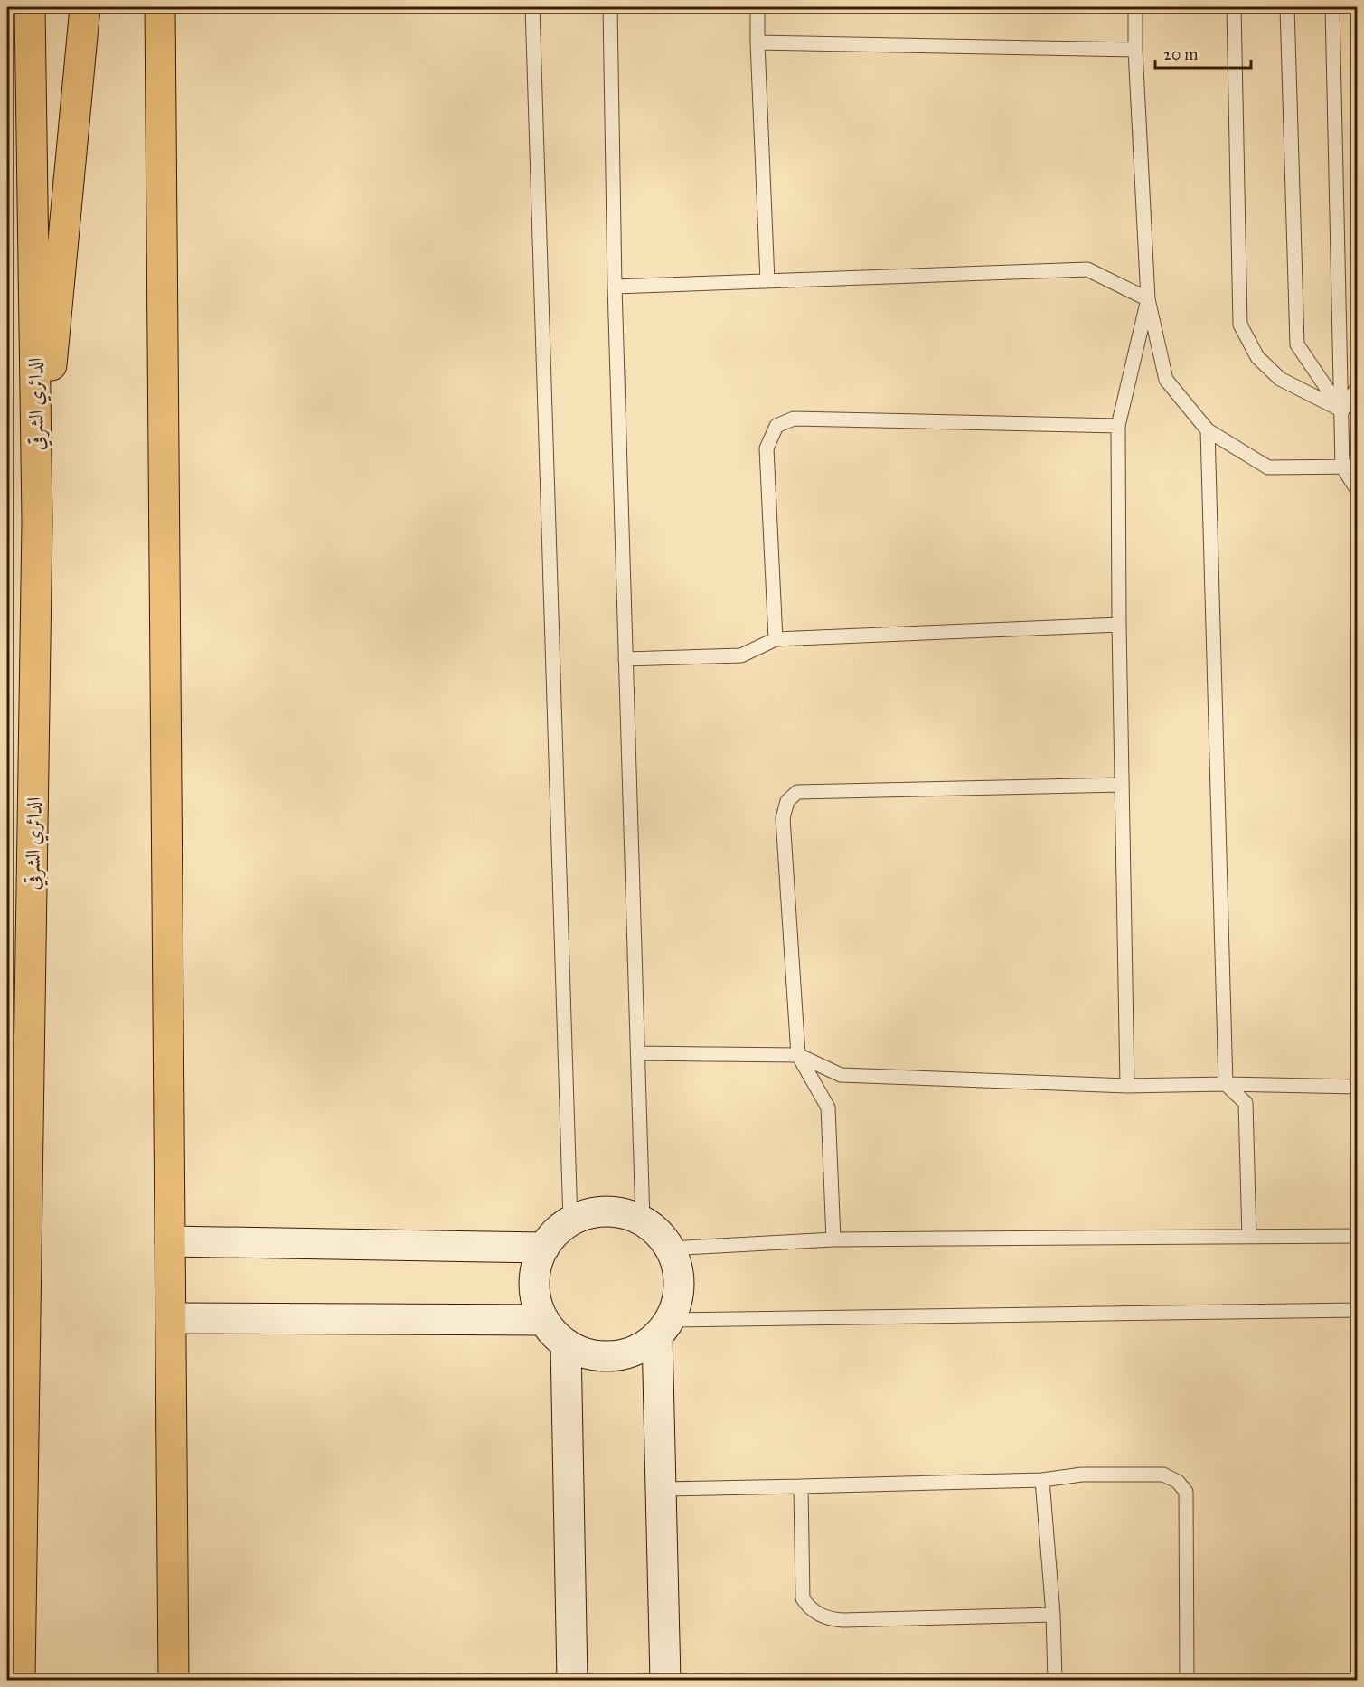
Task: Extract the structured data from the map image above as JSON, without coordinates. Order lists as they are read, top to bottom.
{
  "streets": {
    "main road": ["الدائري الشرقي"]
  },
  "scale_bar": "20 m"
}
